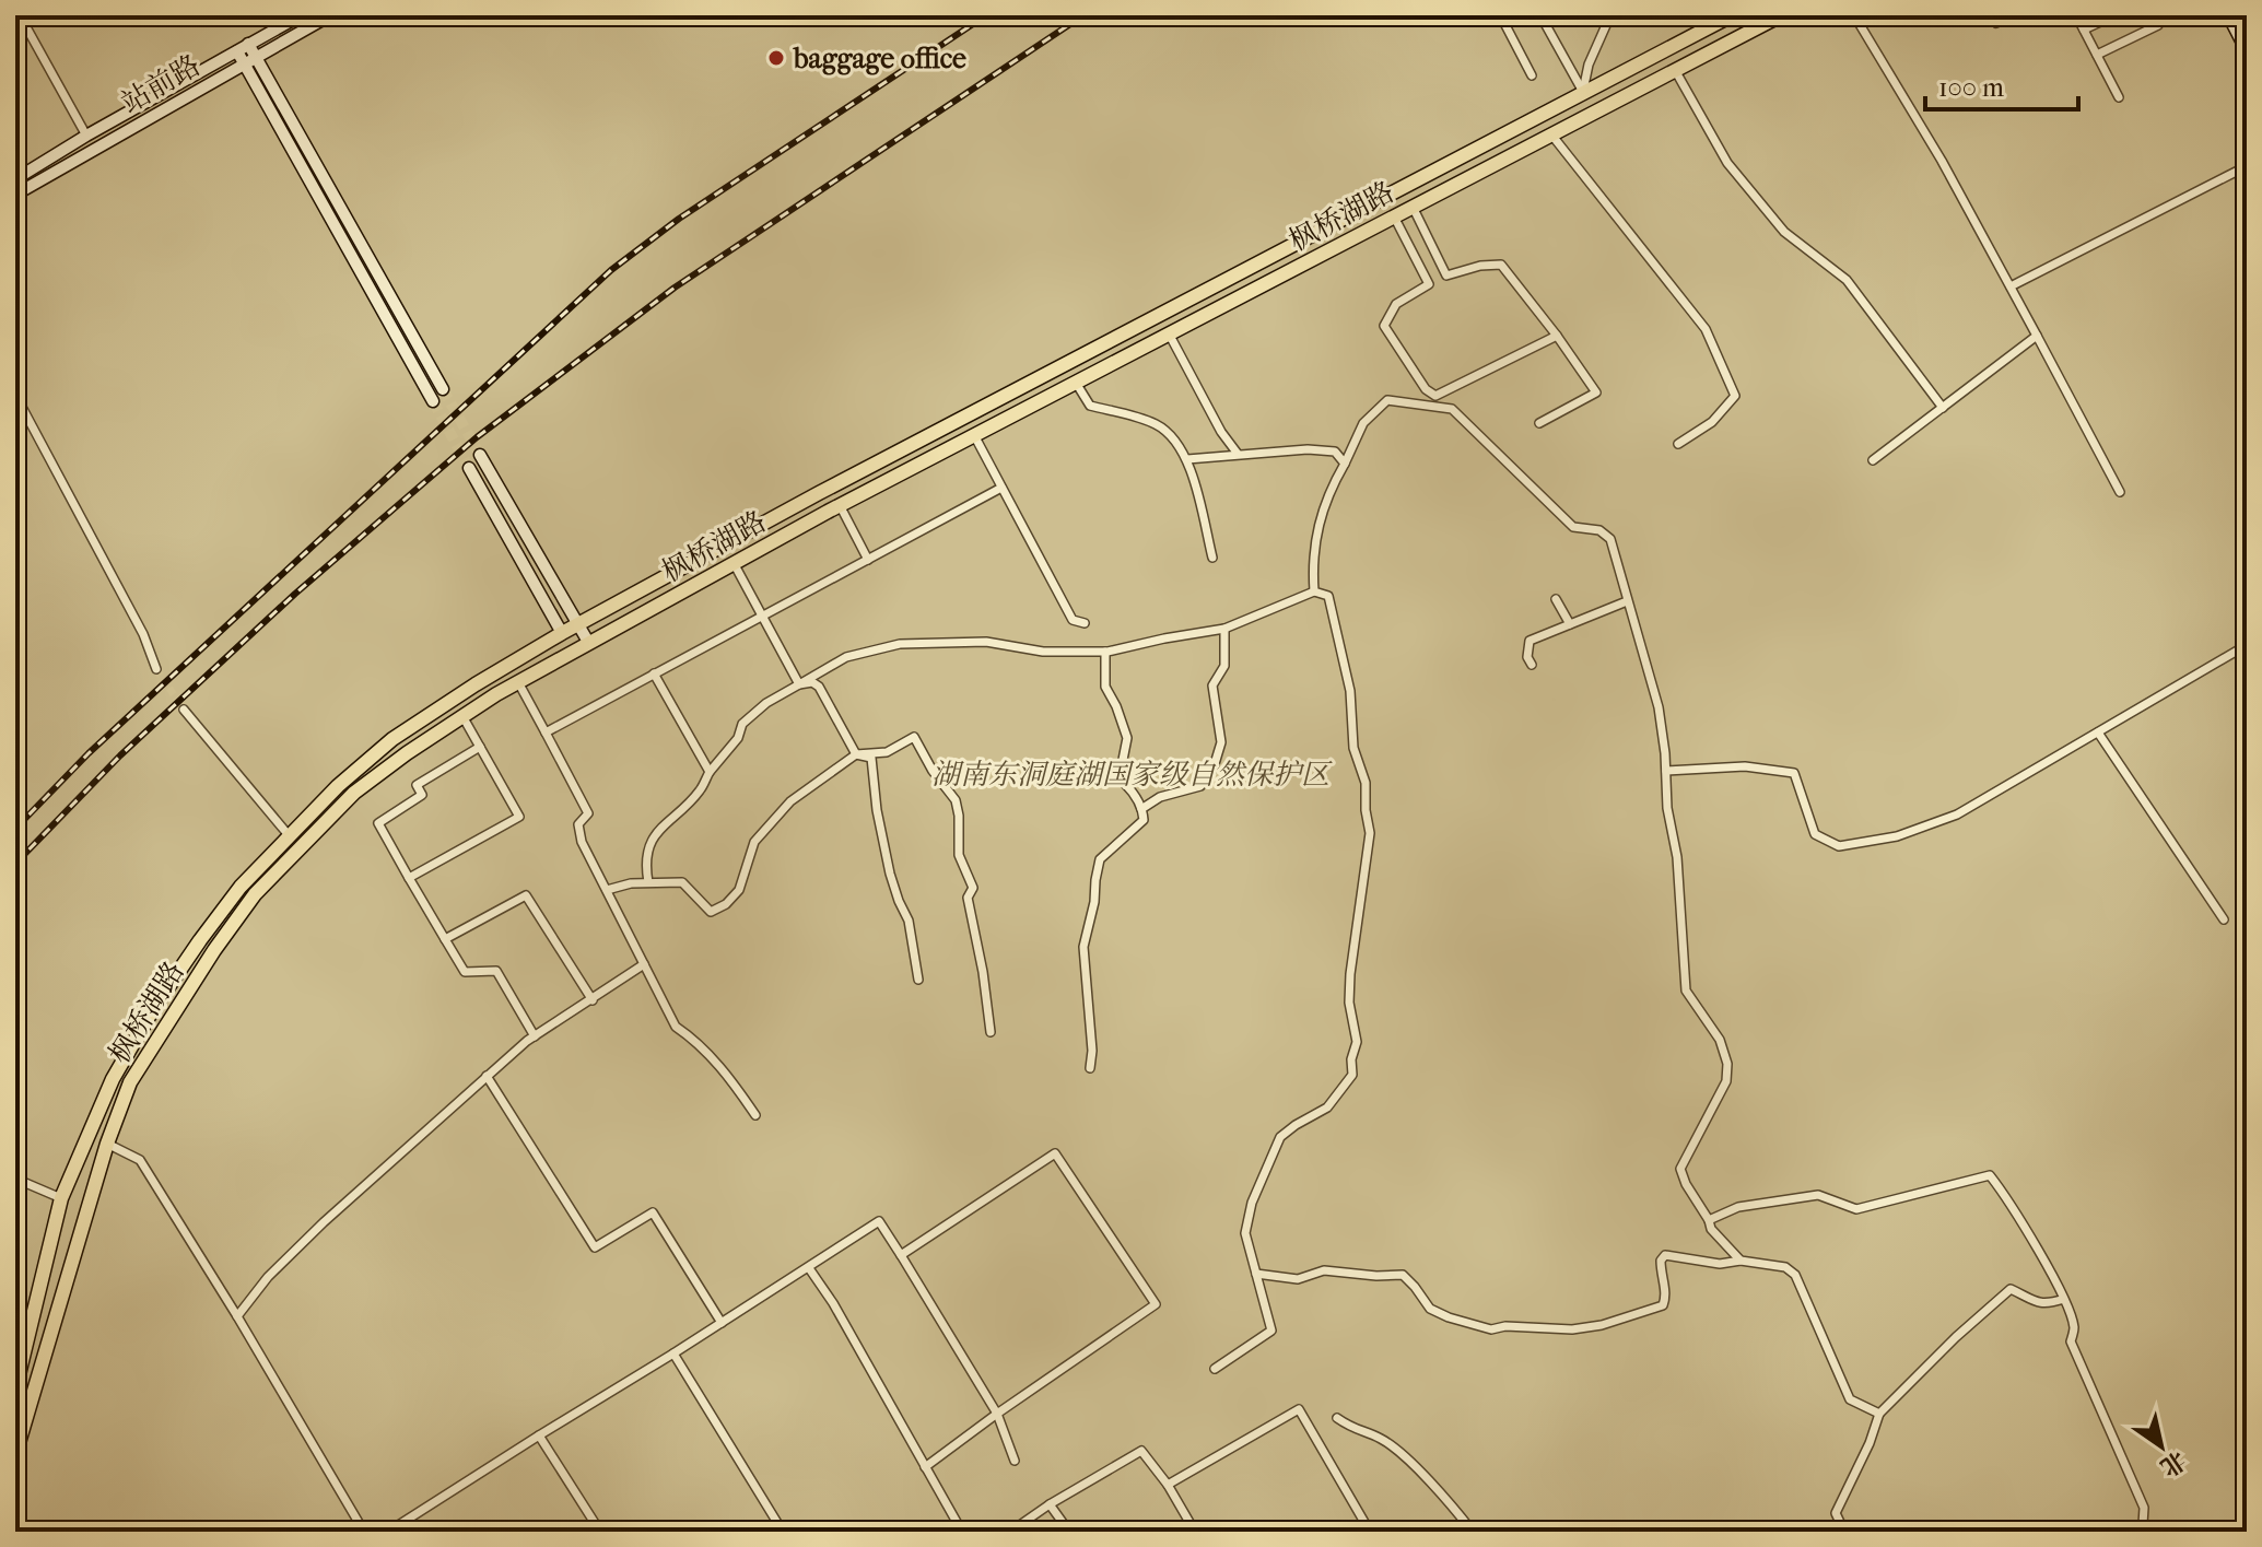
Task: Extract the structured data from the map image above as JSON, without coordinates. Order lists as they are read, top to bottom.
{
  "streets": {
    "main road": ["站前路", "枫桥湖路"]
  },
  "parks": ["湖南东洞庭湖国家级自然保护区"],
  "places": ["baggage office"],
  "scale_bar": "100 m",
  "north": "bottom right"
}
